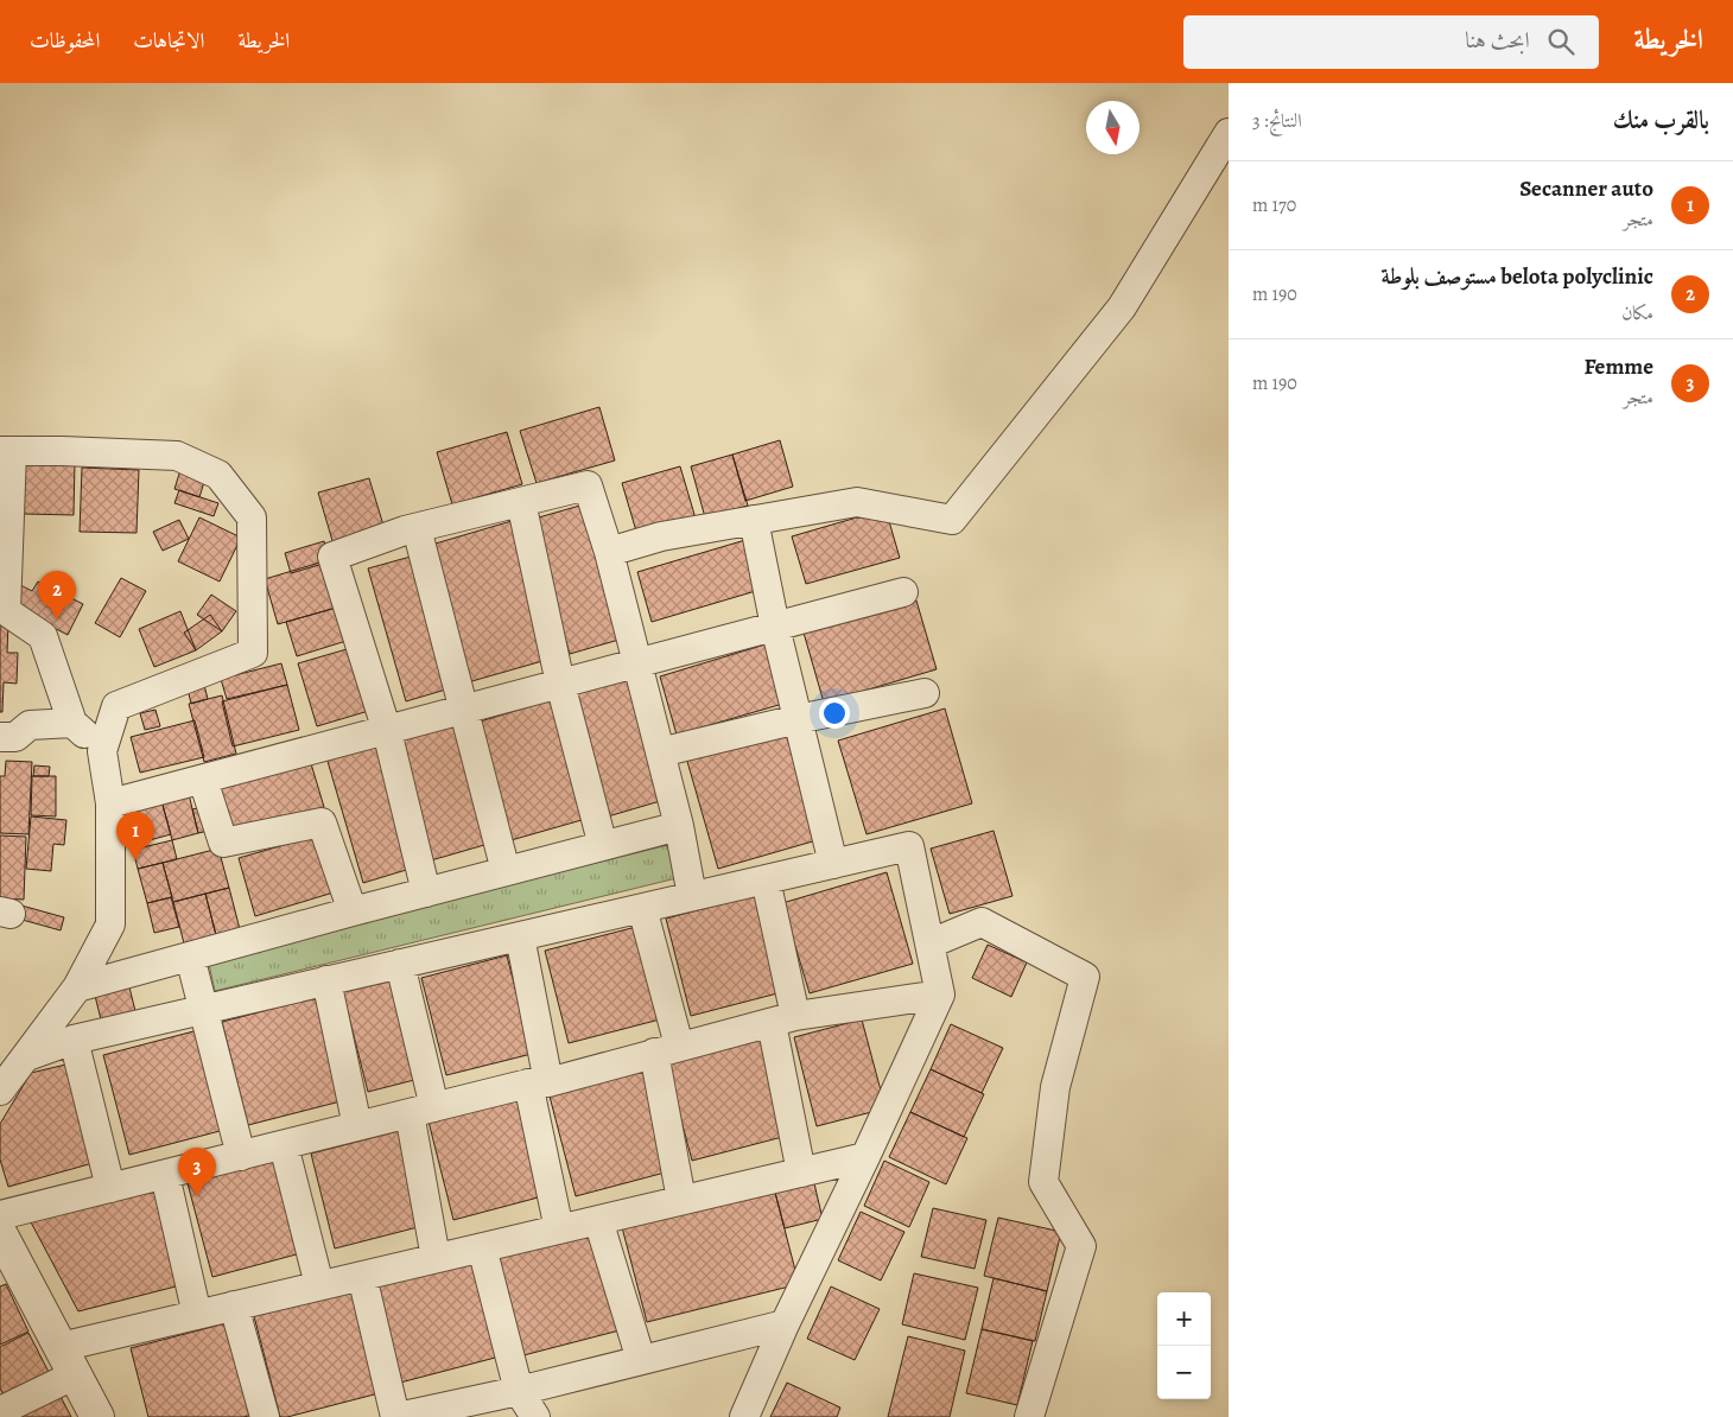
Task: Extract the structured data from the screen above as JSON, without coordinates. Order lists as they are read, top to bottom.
{
  "north": "bottom",
  "page": {
    "header": "الخريطة",
    "search": "ابحث هنا",
    "nav": ["الخريطة", "الاتجاهات", "المحفوظات"],
    "heading": ["بالقرب منك", "النتائج: 3"],
    "list": [
      {
        "mark": "1",
        "name": "Secanner auto",
        "note": "متجر",
        "value": "170 m"
      },
      {
        "mark": "2",
        "name": "belota polyclinic مستوصف بلوطة",
        "note": "مكان",
        "value": "190 m"
      },
      {
        "mark": "3",
        "name": "Femme",
        "note": "متجر",
        "value": "190 m"
      }
    ],
    "pins": ["2", "1", "3"],
    "map_buttons": ["+", "−"]
  }
}
